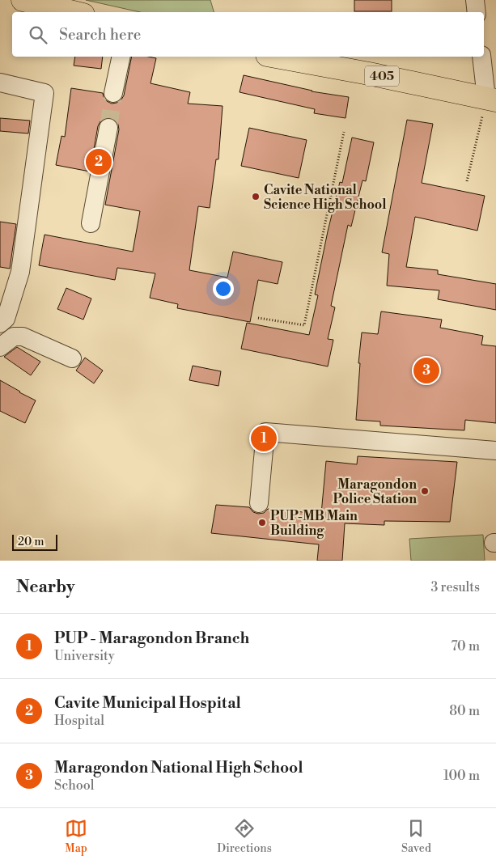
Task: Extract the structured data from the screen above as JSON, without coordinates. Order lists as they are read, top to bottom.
{
  "streets": {
    "main road": ["405"]
  },
  "places": ["Cavite National Science High School", "Maragondon Police Station", "PUP-MB Main Building"],
  "scale_bar": "20 m",
  "page": {
    "search": "Search here",
    "pins": ["2", "3", "1"],
    "scale": "20 m",
    "heading": ["Nearby", "3 results"],
    "list": [
      {
        "mark": "1",
        "name": "PUP - Maragondon Branch",
        "note": "University",
        "value": "70 m"
      },
      {
        "mark": "2",
        "name": "Cavite Municipal Hospital",
        "note": "Hospital",
        "value": "80 m"
      },
      {
        "mark": "3",
        "name": "Maragondon National High School",
        "note": "School",
        "value": "100 m"
      }
    ],
    "nav": ["Map", "Directions", "Saved"]
  }
}
